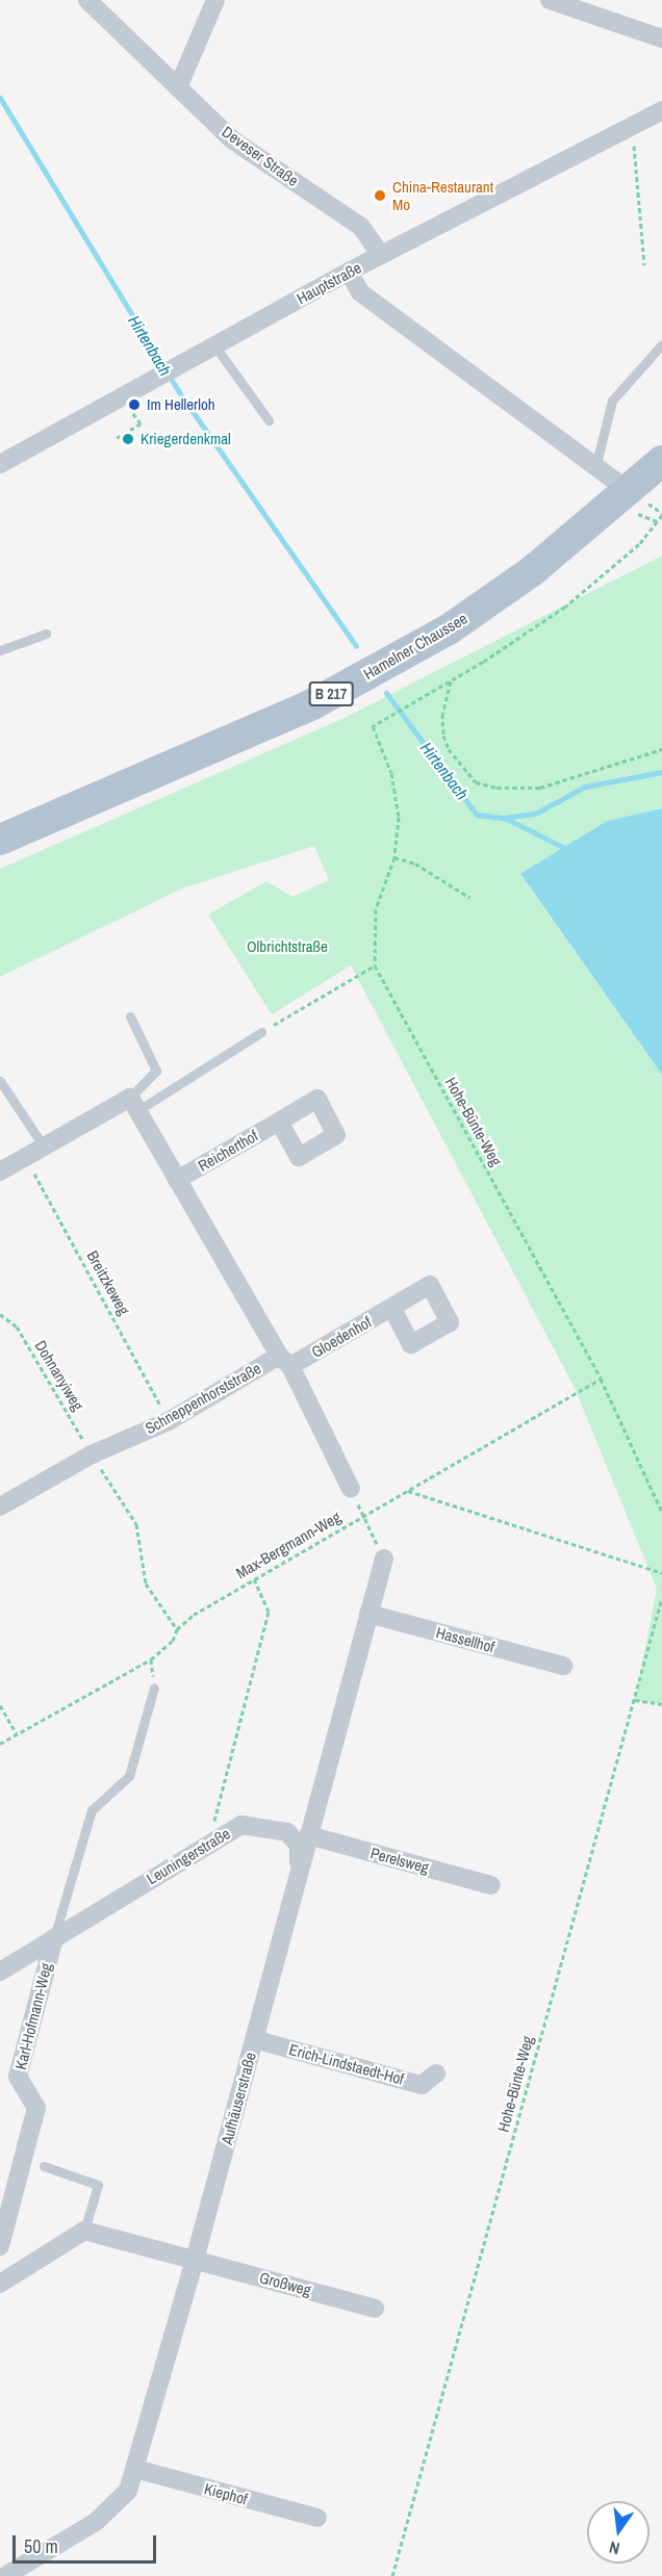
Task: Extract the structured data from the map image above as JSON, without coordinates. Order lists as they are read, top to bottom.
{
  "streets": {
    "main road": ["Hamelner Chaussee", "B 217"],
    "street": [
      "Deveser Straße",
      "Hauptstraße",
      "Reicherthof",
      "Gloedenhof",
      "Schneppenhorststraße",
      "Hassellhof",
      "Leuningerstraße",
      "Perelsweg",
      "Karl-Hofmann-Weg",
      "Erich-Lindstaedt-Hof",
      "Aufhäuserstraße",
      "Großweg",
      "Kiephof"
    ],
    "path": [
      "Hohe-Bünte-Weg",
      "Breitzkeweg",
      "Dohnanyiweg",
      "Max-Bergmann-Weg"
    ]
  },
  "crossings": [
    ["Deveser Straße", "Hauptstraße"],
    ["Hohe-Bünte-Weg", "Max-Bergmann-Weg"],
    ["Breitzkeweg", "Schneppenhorststraße"],
    ["Gloedenhof", "Schneppenhorststraße"],
    ["Dohnanyiweg", "Schneppenhorststraße"],
    ["Hassellhof", "Aufhäuserstraße"],
    ["Leuningerstraße", "Karl-Hofmann-Weg"],
    ["Leuningerstraße", "Aufhäuserstraße"],
    ["Perelsweg", "Aufhäuserstraße"],
    ["Erich-Lindstaedt-Hof", "Aufhäuserstraße"],
    ["Aufhäuserstraße", "Großweg"],
    ["Aufhäuserstraße", "Kiephof"]
  ],
  "water": ["Hirtenbach"],
  "parks": ["Olbrichtstraße"],
  "places": ["China-Restaurant Mo", "Im Hellerloh", "Kriegerdenkmal"],
  "scale_bar": "50 m",
  "north": "bottom"
}
